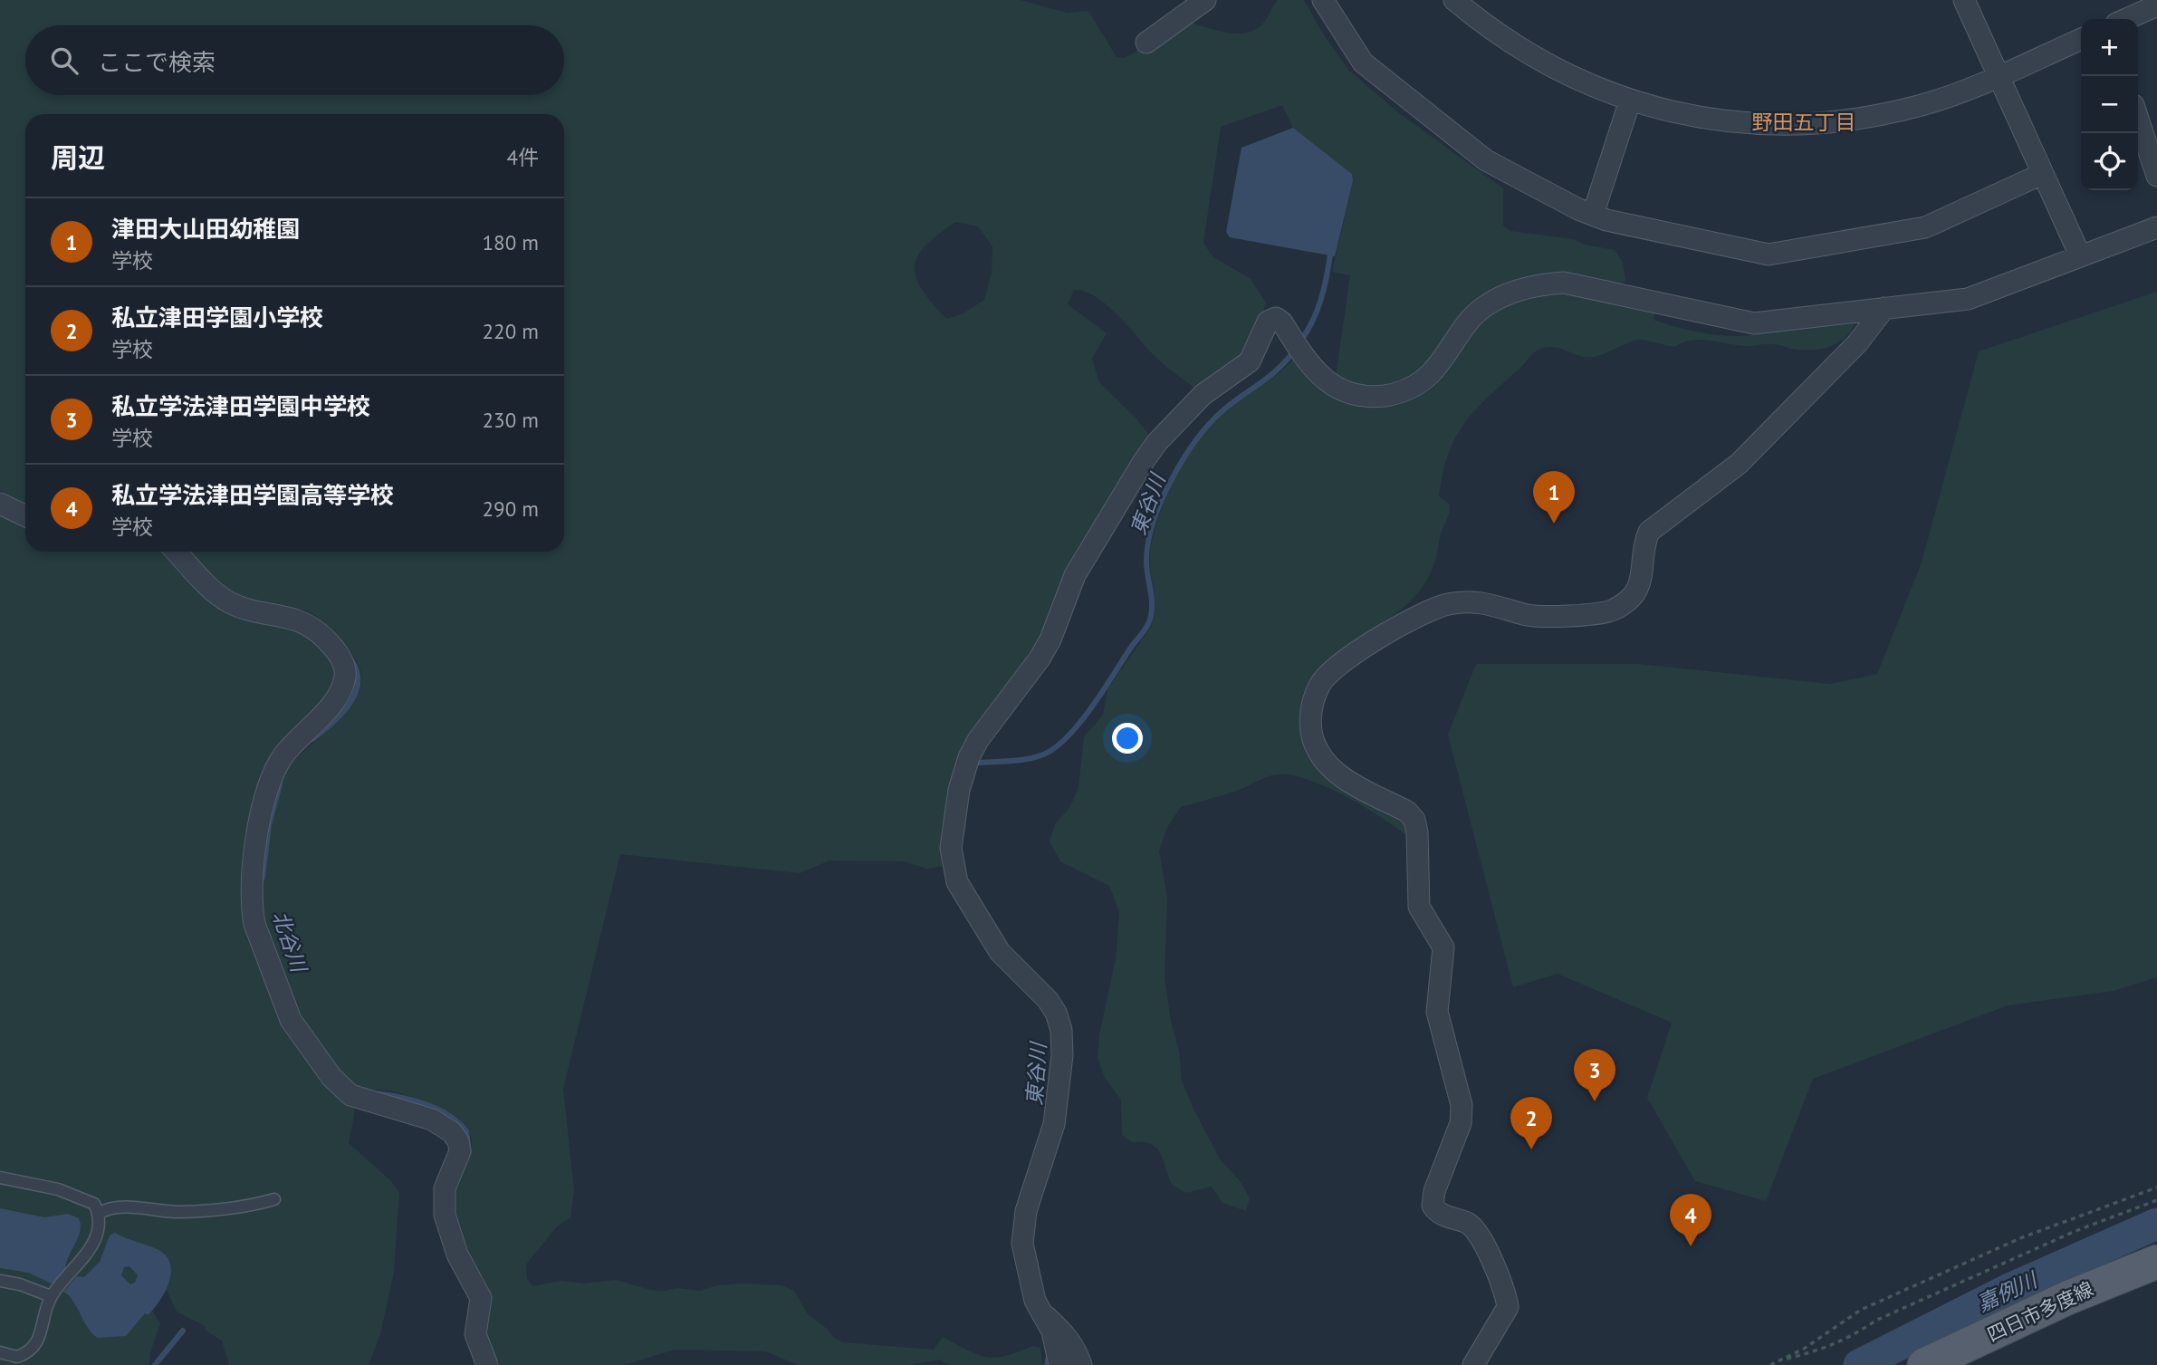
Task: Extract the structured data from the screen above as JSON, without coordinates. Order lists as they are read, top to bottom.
{
  "streets": {
    "main road": ["四日市多度線"]
  },
  "districts": ["野田五丁目"],
  "water": ["東谷川", "北谷川", "嘉例川"],
  "page": {
    "map_buttons": ["+", "−"],
    "search": "ここで検索",
    "heading": ["周辺", "4件"],
    "list": [
      {
        "mark": "1",
        "name": "津田大山田幼稚園",
        "note": "学校",
        "value": "180 m"
      },
      {
        "mark": "2",
        "name": "私立津田学園小学校",
        "note": "学校",
        "value": "220 m"
      },
      {
        "mark": "3",
        "name": "私立学法津田学園中学校",
        "note": "学校",
        "value": "230 m"
      },
      {
        "mark": "4",
        "name": "私立学法津田学園高等学校",
        "note": "学校",
        "value": "290 m"
      }
    ],
    "pins": [
      "1",
      "3",
      "2",
      "4"
    ]
  }
}
